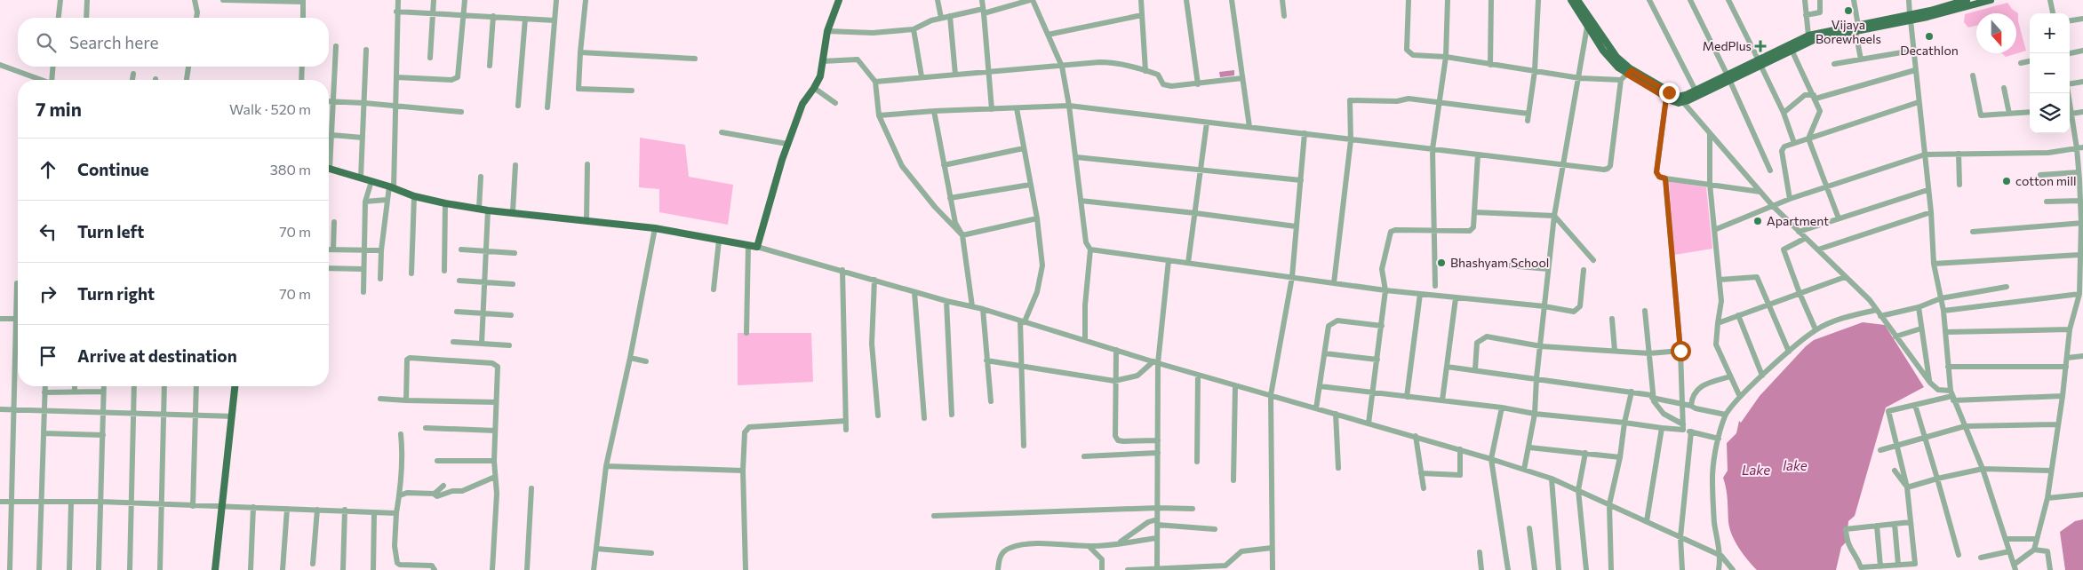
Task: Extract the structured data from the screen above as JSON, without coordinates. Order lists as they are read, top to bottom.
{
  "water": ["lake", "Lake"],
  "places": {
    "other": [
      "Vijaya Borewheels",
      "Decathlon",
      "cotton mill",
      "Apartment",
      "Bhashyam School"
    ],
    "health": ["MedPlus"]
  },
  "north": "bottom",
  "page": {
    "map_buttons": ["+", "−"],
    "search": "Search here",
    "heading": ["7 min", "Walk · 520 m"],
    "list": [
      ["Continue", "380 m"],
      ["Turn left", "70 m"],
      ["Turn right", "70 m"],
      "Arrive at destination"
    ]
  }
}
